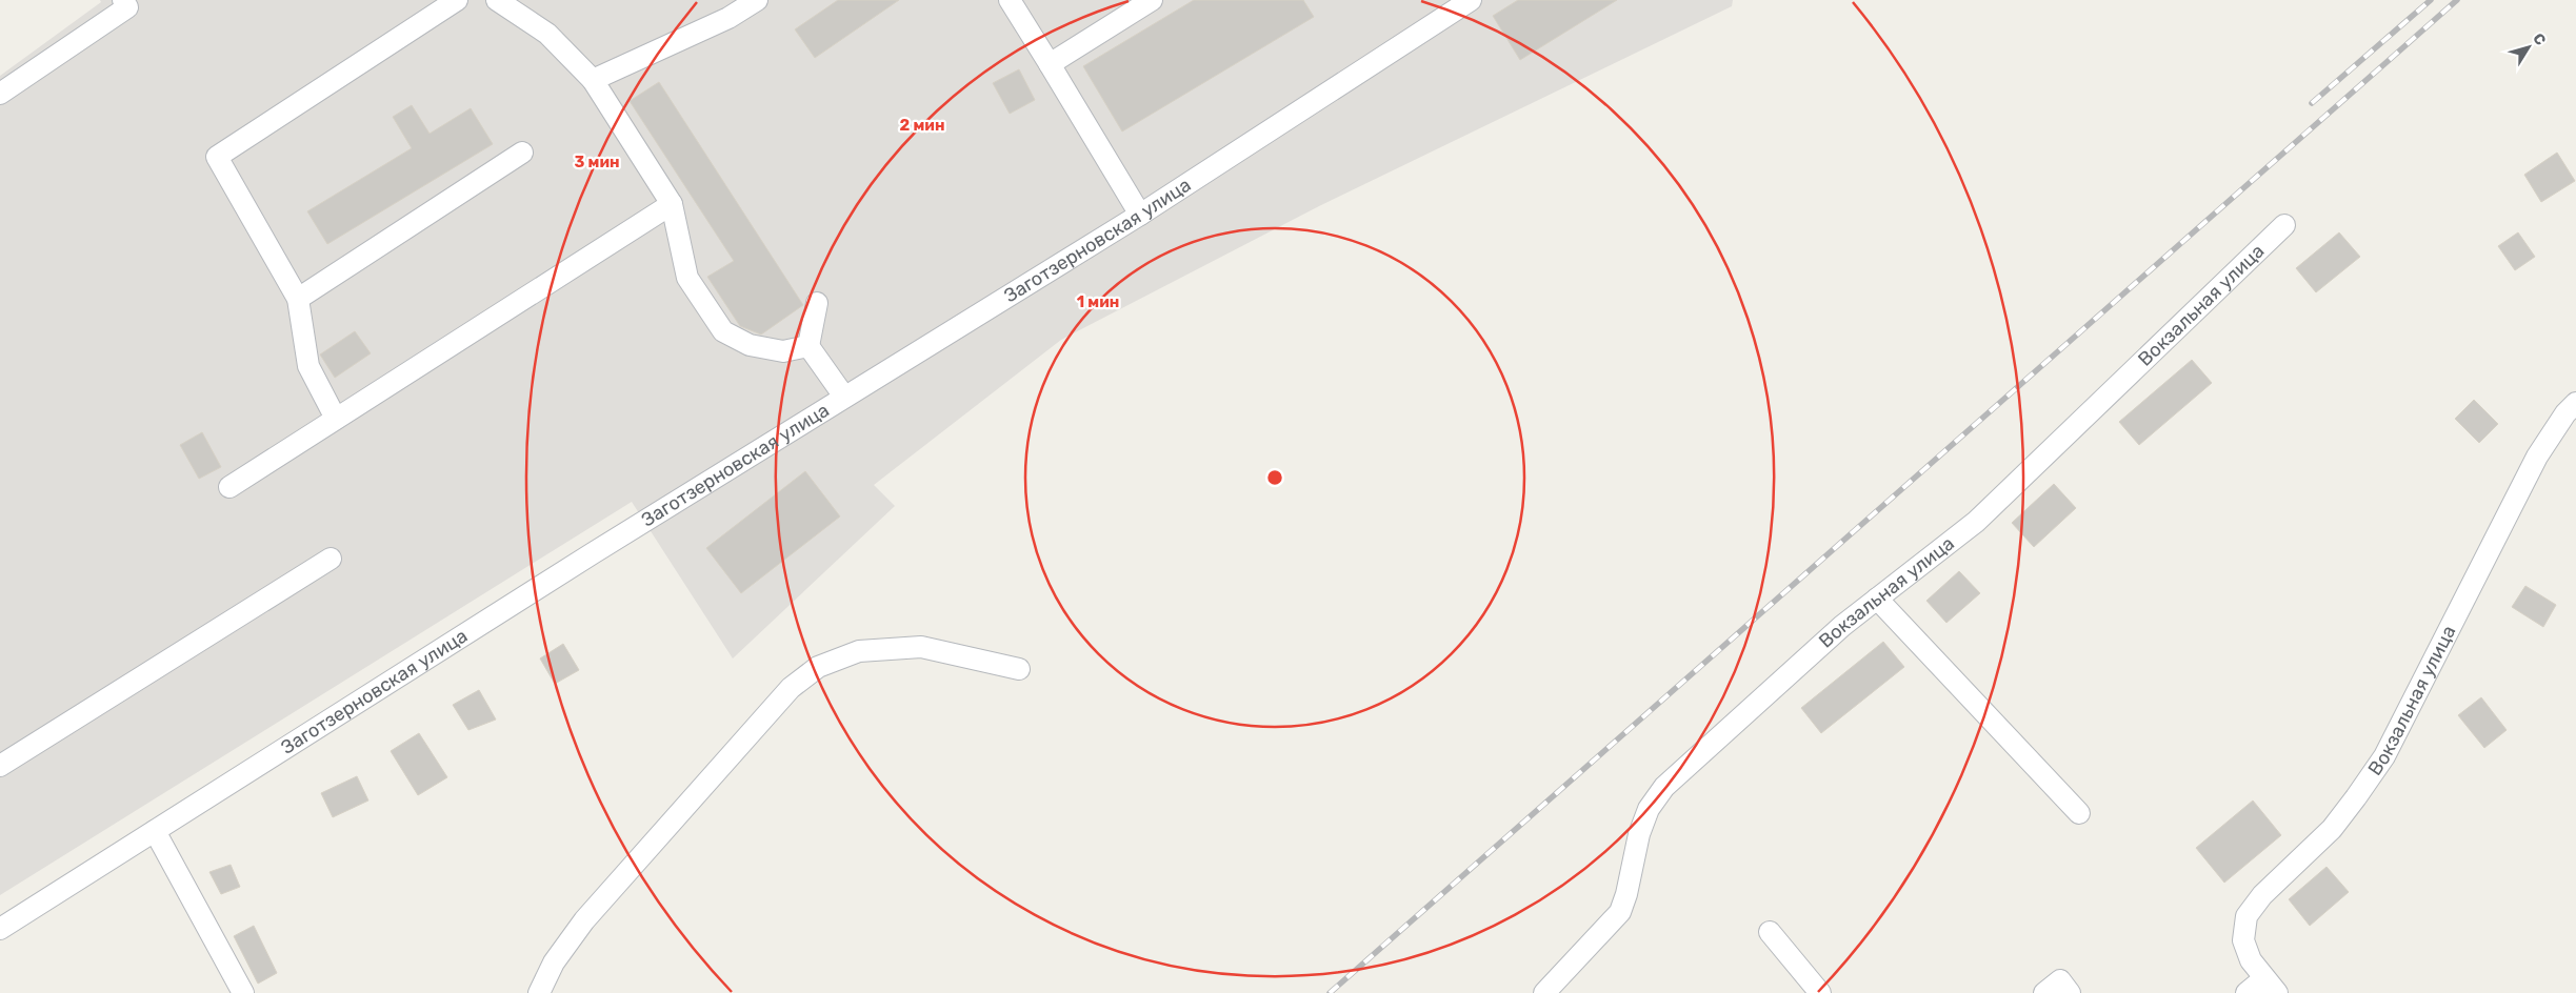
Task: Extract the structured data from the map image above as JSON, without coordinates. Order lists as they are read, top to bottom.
{
  "streets": {
    "street": ["Заготзерновская улица", "Вокзальная улица"]
  },
  "north": "top right",
  "rings": ["2 мин", "3 мин", "1 мин"]
}
